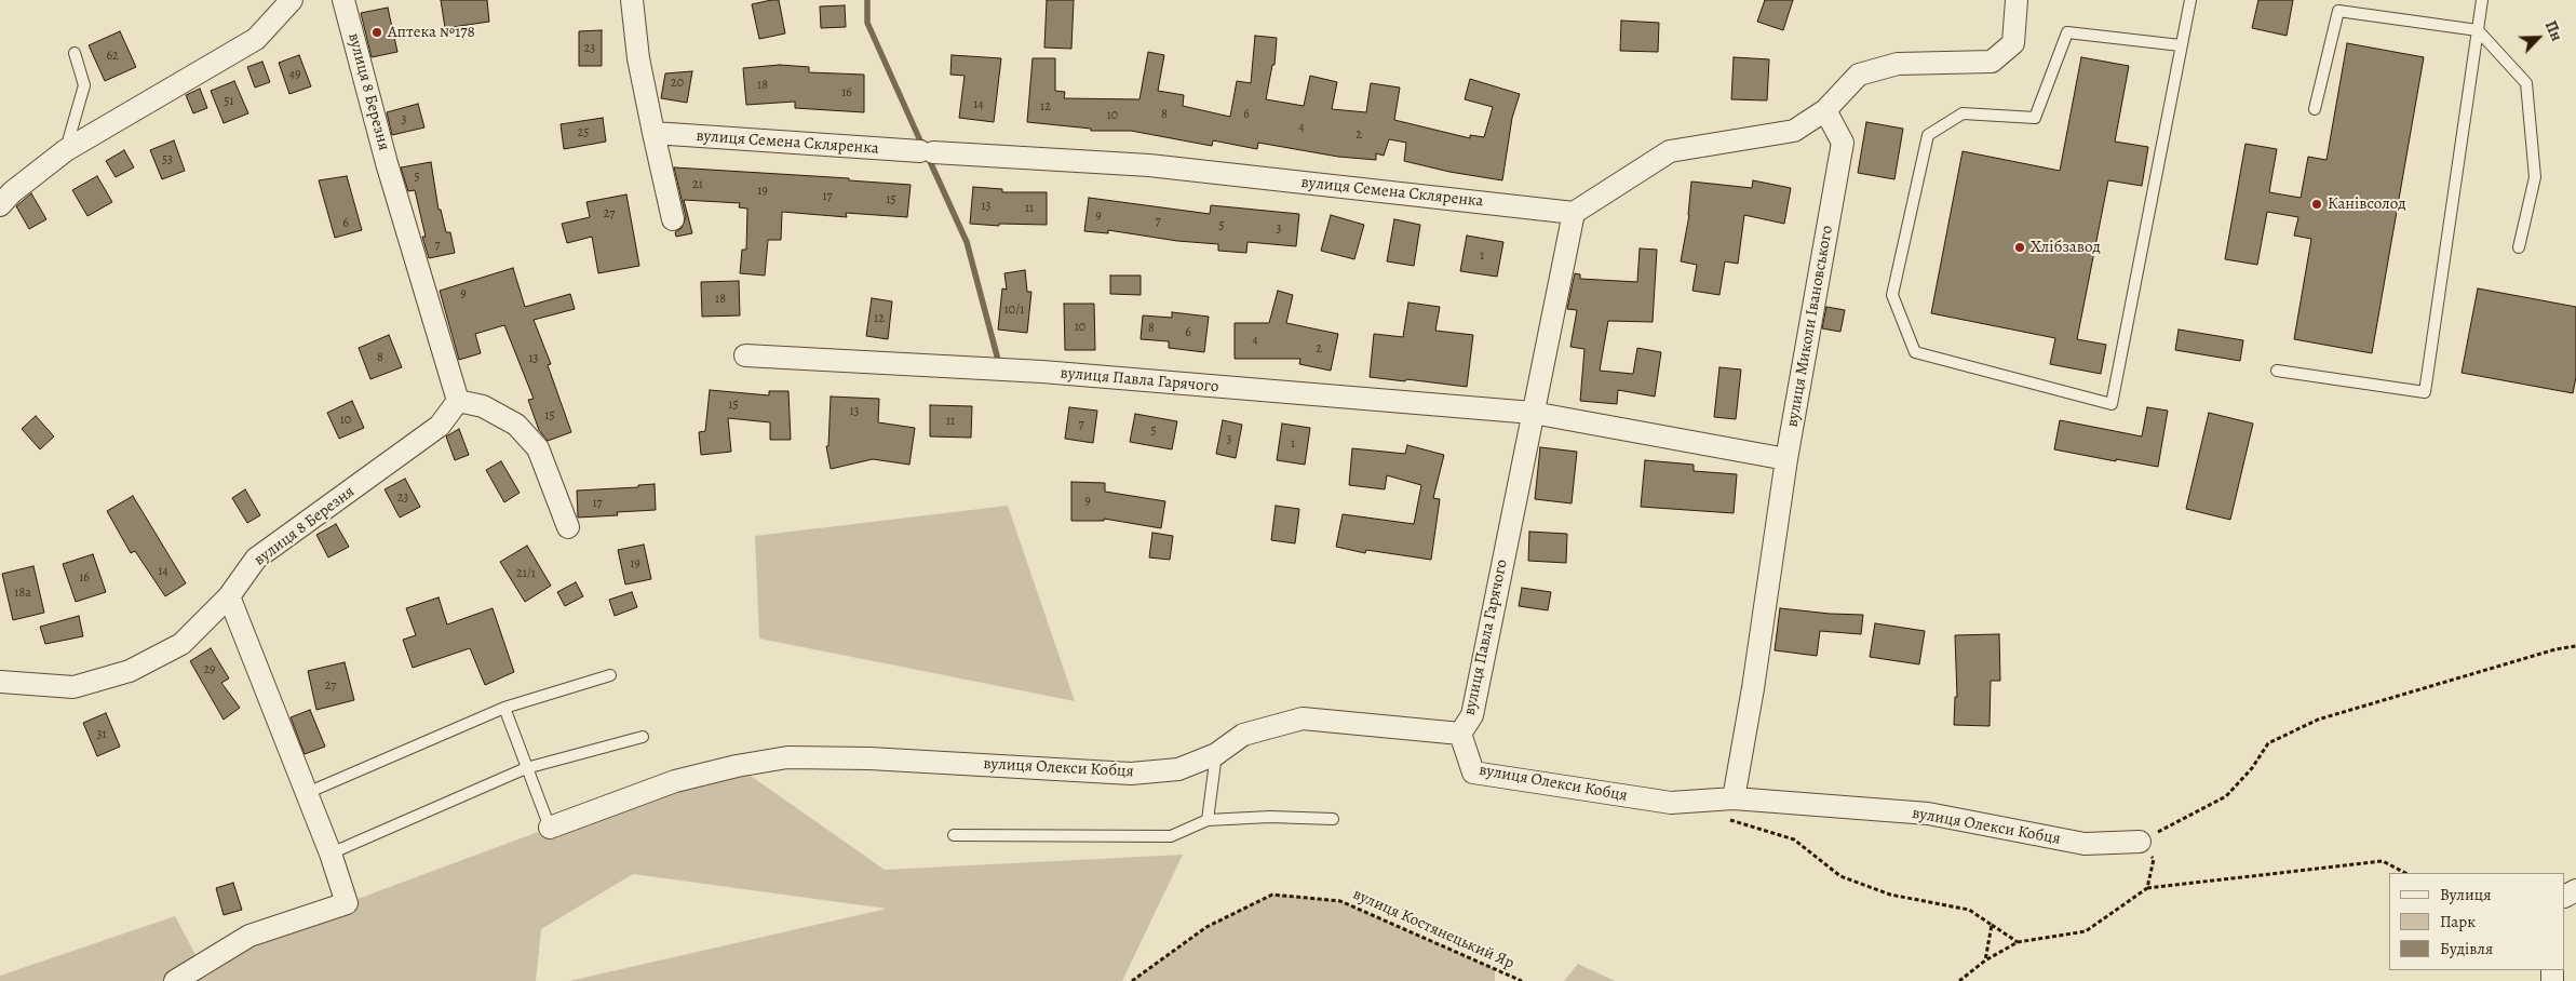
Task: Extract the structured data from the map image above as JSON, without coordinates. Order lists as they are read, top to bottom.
{
  "streets": {
    "street": [
      "вулиця 8 Березня",
      "вулиця Семена Скляренка",
      "вулиця Миколи Івановського",
      "вулиця Павла Гарячого",
      "вулиця Олекси Кобця"
    ],
    "path": ["вулиця Костянецький Яр"]
  },
  "crossings": [
    ["вулиця Семена Скляренка", "вулиця Павла Гарячого"],
    ["вулиця Миколи Івановського", "вулиця Павла Гарячого"],
    ["вулиця Миколи Івановського", "вулиця Олекси Кобця"],
    ["вулиця Павла Гарячого", "вулиця Олекси Кобця"]
  ],
  "places": ["Аптека №178", "Канівсолод", "Хлібзавод"],
  "house_numbers": [
    "23",
    "62",
    "49",
    "20",
    "18",
    "16",
    "51",
    "14",
    "12",
    "8",
    "6",
    "10",
    "3",
    "4",
    "25",
    "2",
    "53",
    "5",
    "21",
    "19",
    "17",
    "15",
    "13",
    "11",
    "27",
    "9",
    "7",
    "6",
    "5",
    "3",
    "7",
    "1",
    "9",
    "18",
    "10/1",
    "12",
    "10",
    "8",
    "6",
    "4",
    "2",
    "8",
    "13",
    "15",
    "13",
    "15",
    "10",
    "11",
    "7",
    "5",
    "3",
    "1",
    "23",
    "9",
    "17",
    "19",
    "14",
    "21/1",
    "16",
    "18а",
    "29",
    "27",
    "31"
  ],
  "legend": ["Вулиця", "Парк", "Будівля"],
  "north": "top right"
}
